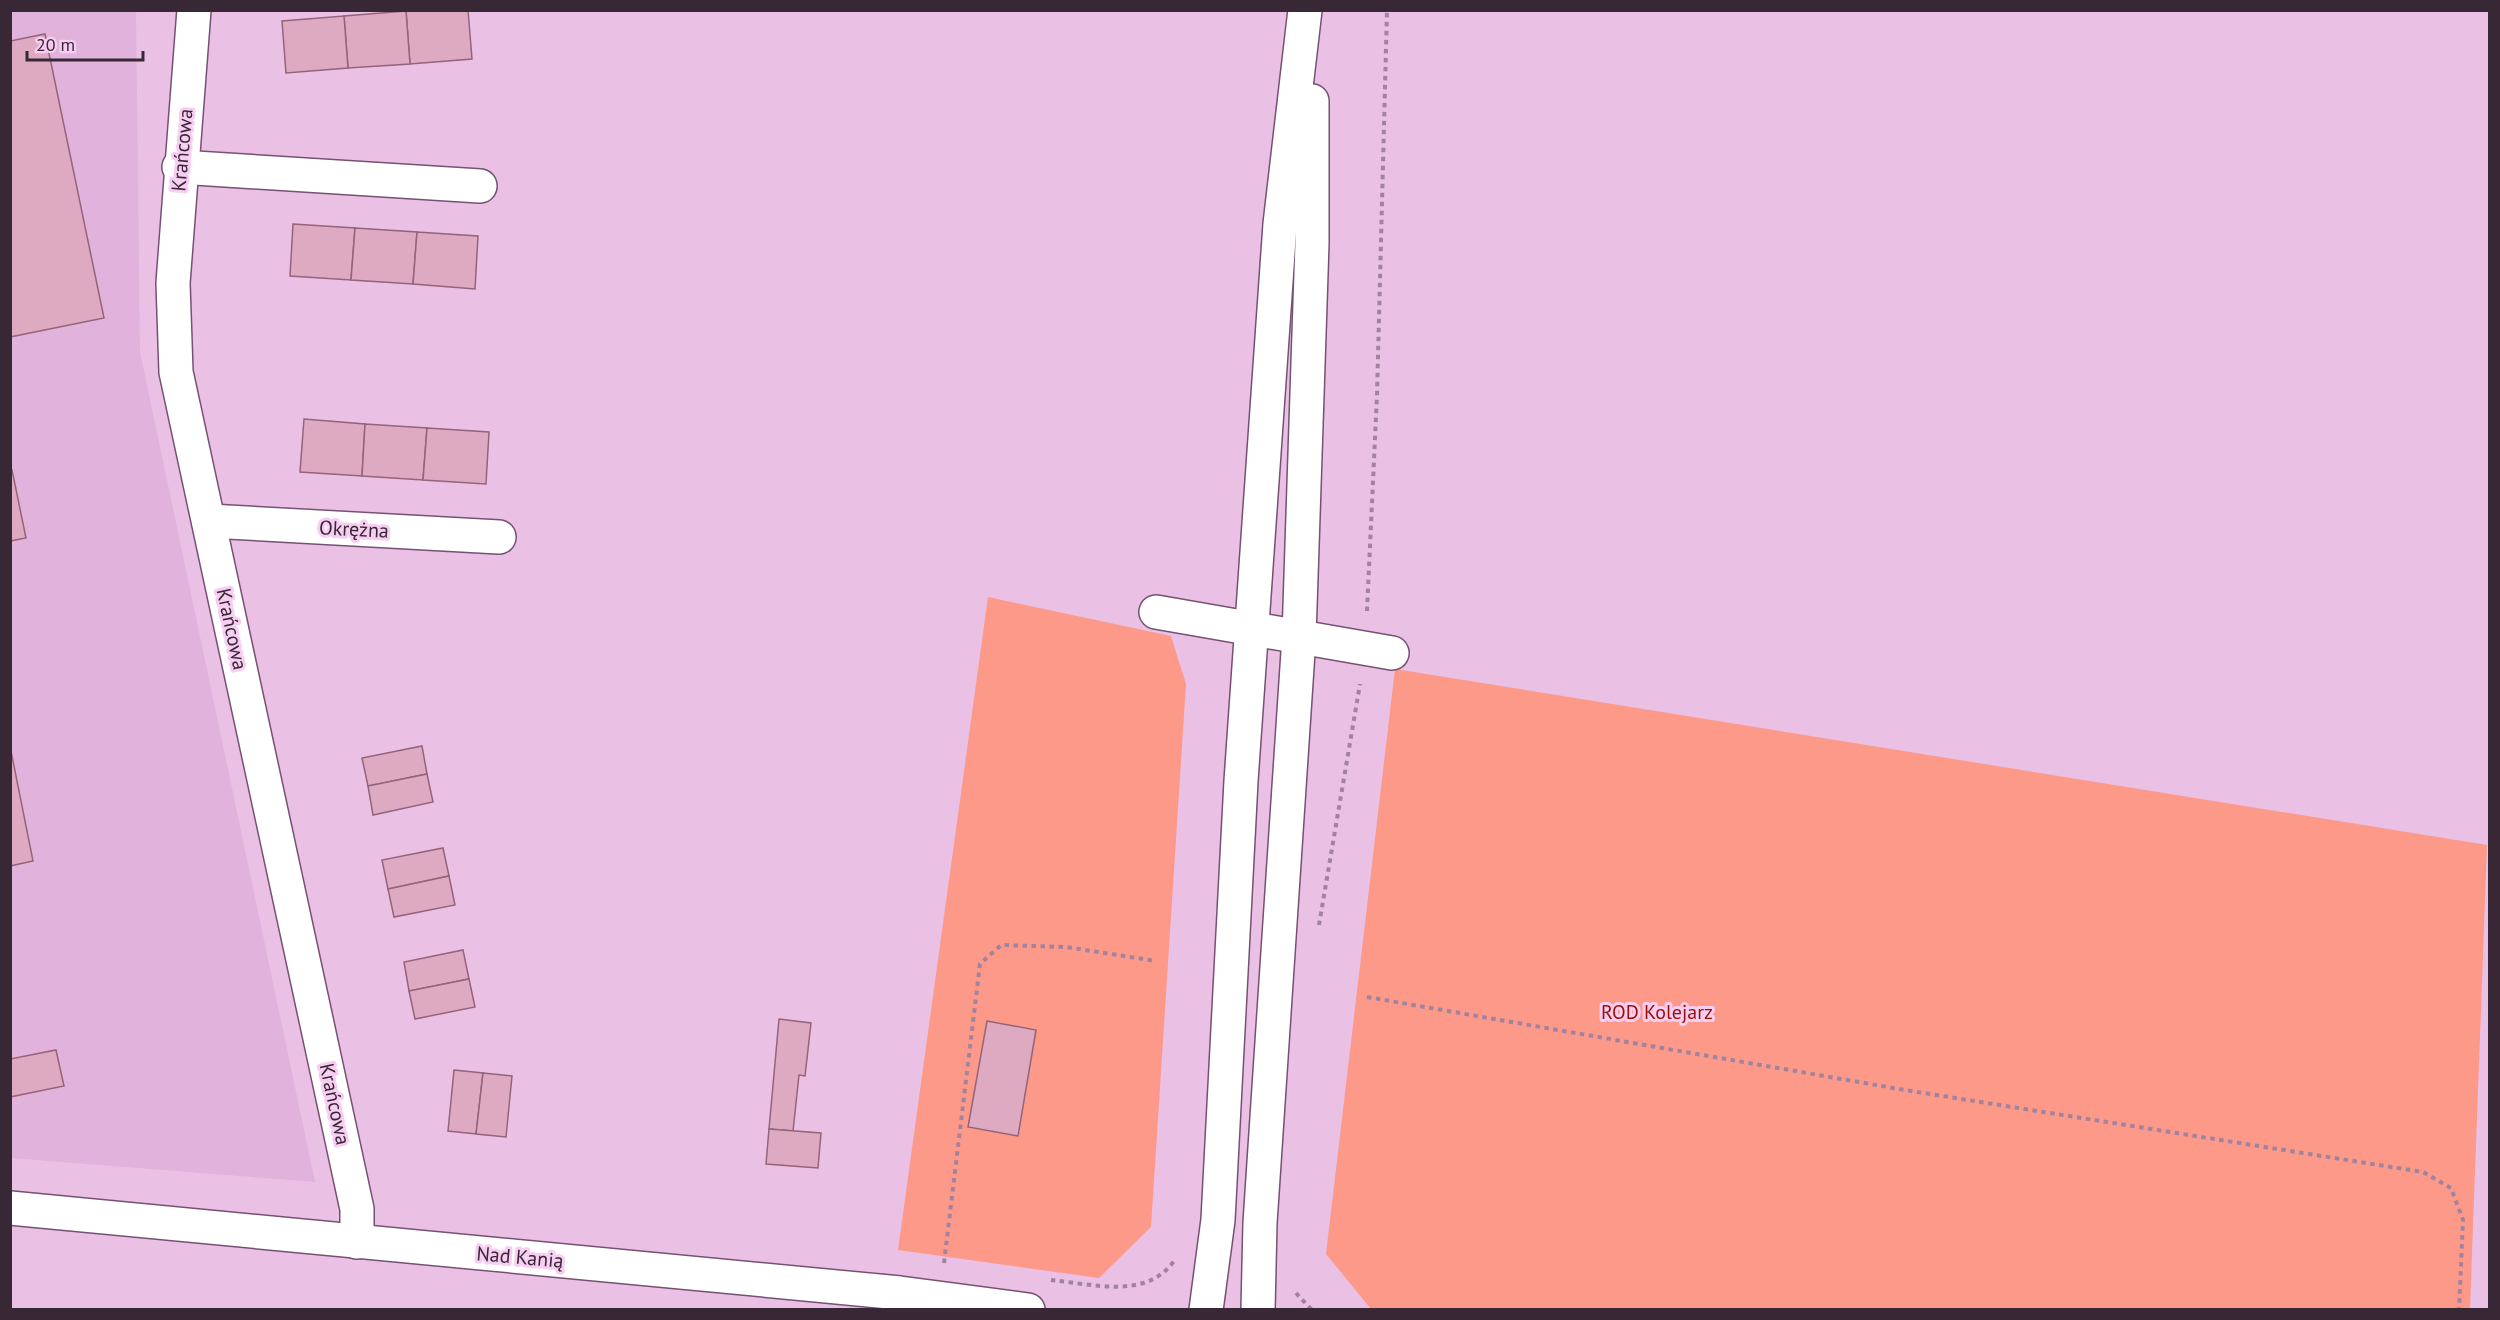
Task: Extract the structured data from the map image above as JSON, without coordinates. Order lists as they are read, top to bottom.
{
  "streets": {
    "street": ["Krańcowa", "Okrężna", "Nad Kanią"]
  },
  "crossings": [
    ["Krańcowa", "Okrężna"],
    ["Krańcowa", "Nad Kanią"]
  ],
  "parks": ["ROD Kolejarz"],
  "scale_bar": "20 m"
}
